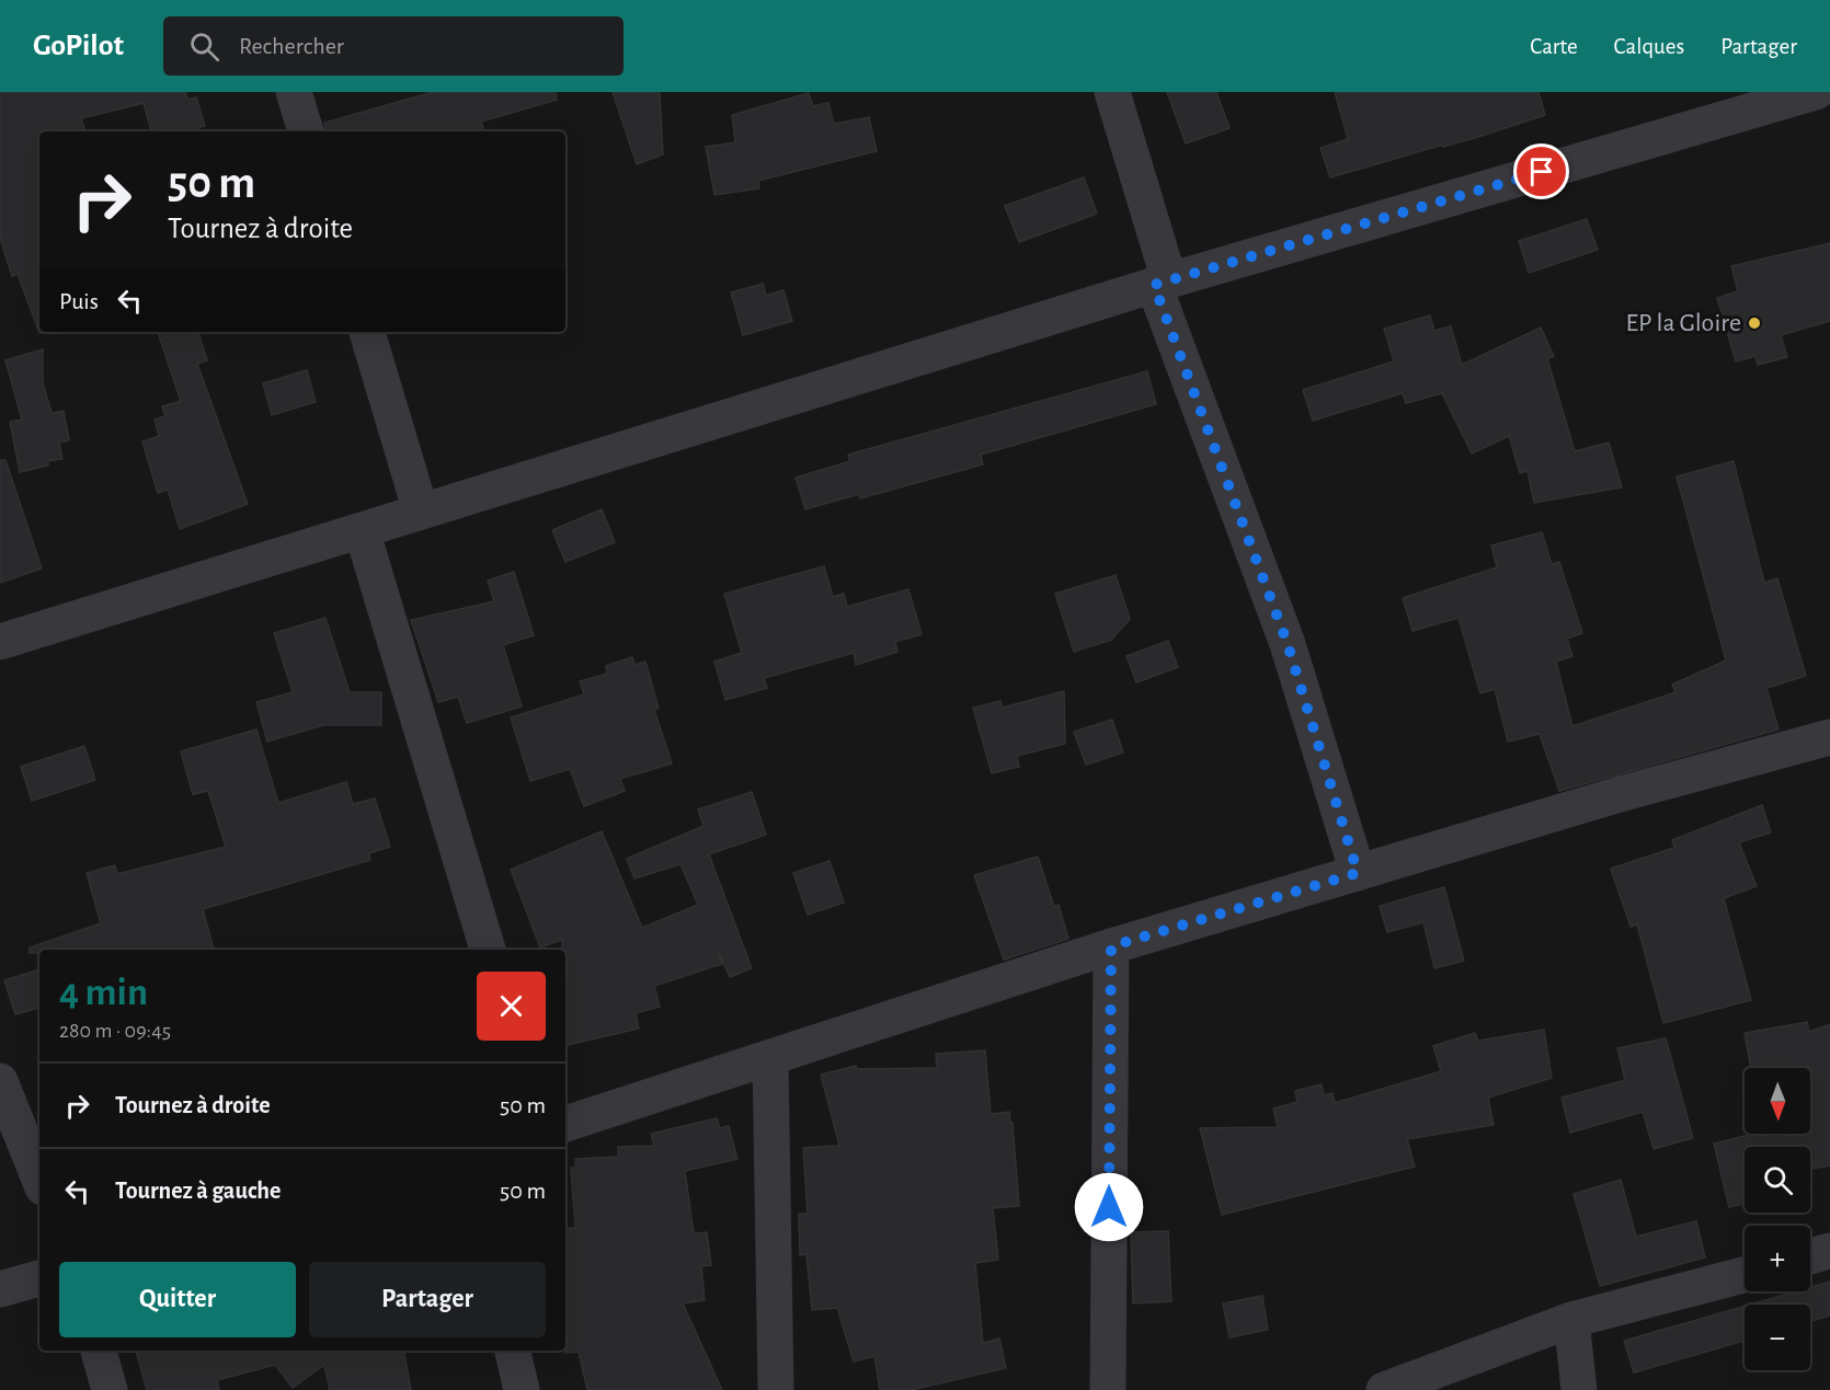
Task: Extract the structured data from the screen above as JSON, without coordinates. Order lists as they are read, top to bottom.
{
  "places": ["EP la Gloire"],
  "north": "bottom",
  "page": {
    "header": "GoPilot",
    "search": "Rechercher",
    "nav": ["Carte", "Calques", "Partager"],
    "turn": ["50 m", "Tournez à droite"],
    "then": "Puis",
    "heading": ["4 min", "280 m · 09:45"],
    "list": [
      {
        "name": "Tournez à droite",
        "value": "50 m"
      },
      {
        "name": "Tournez à gauche",
        "value": "50 m"
      }
    ],
    "map_buttons": ["+", "−"],
    "buttons": ["Quitter", "Partager"]
  }
}
